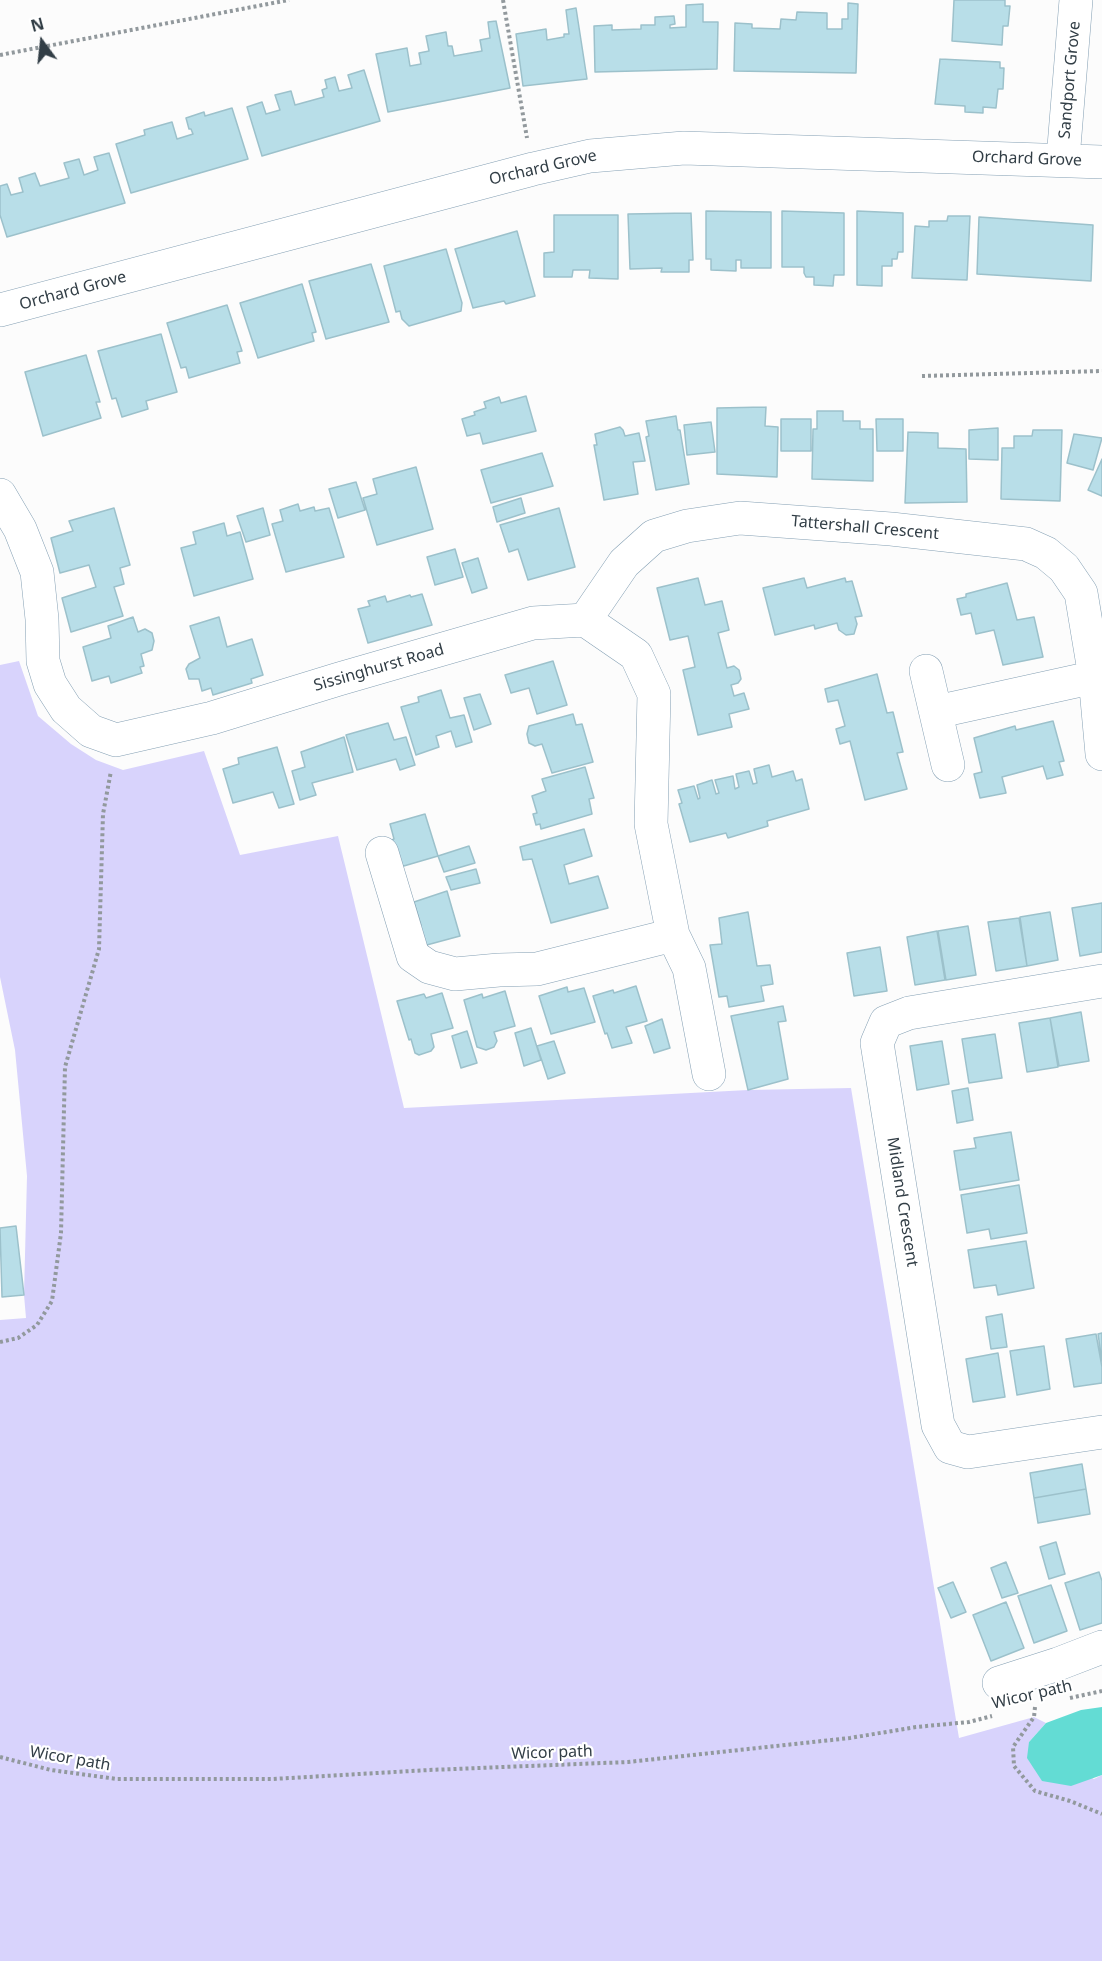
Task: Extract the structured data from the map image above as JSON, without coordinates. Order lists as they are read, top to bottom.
{
  "streets": {
    "street": [
      "Sandport Grove",
      "Orchard Grove",
      "Tattershall Crescent",
      "Sissinghurst Road",
      "Midland Crescent"
    ],
    "path": ["Wicor path"]
  },
  "crossings": [
    ["Sandport Grove", "Orchard Grove"],
    ["Tattershall Crescent", "Sissinghurst Road"]
  ],
  "north": "top"
}
